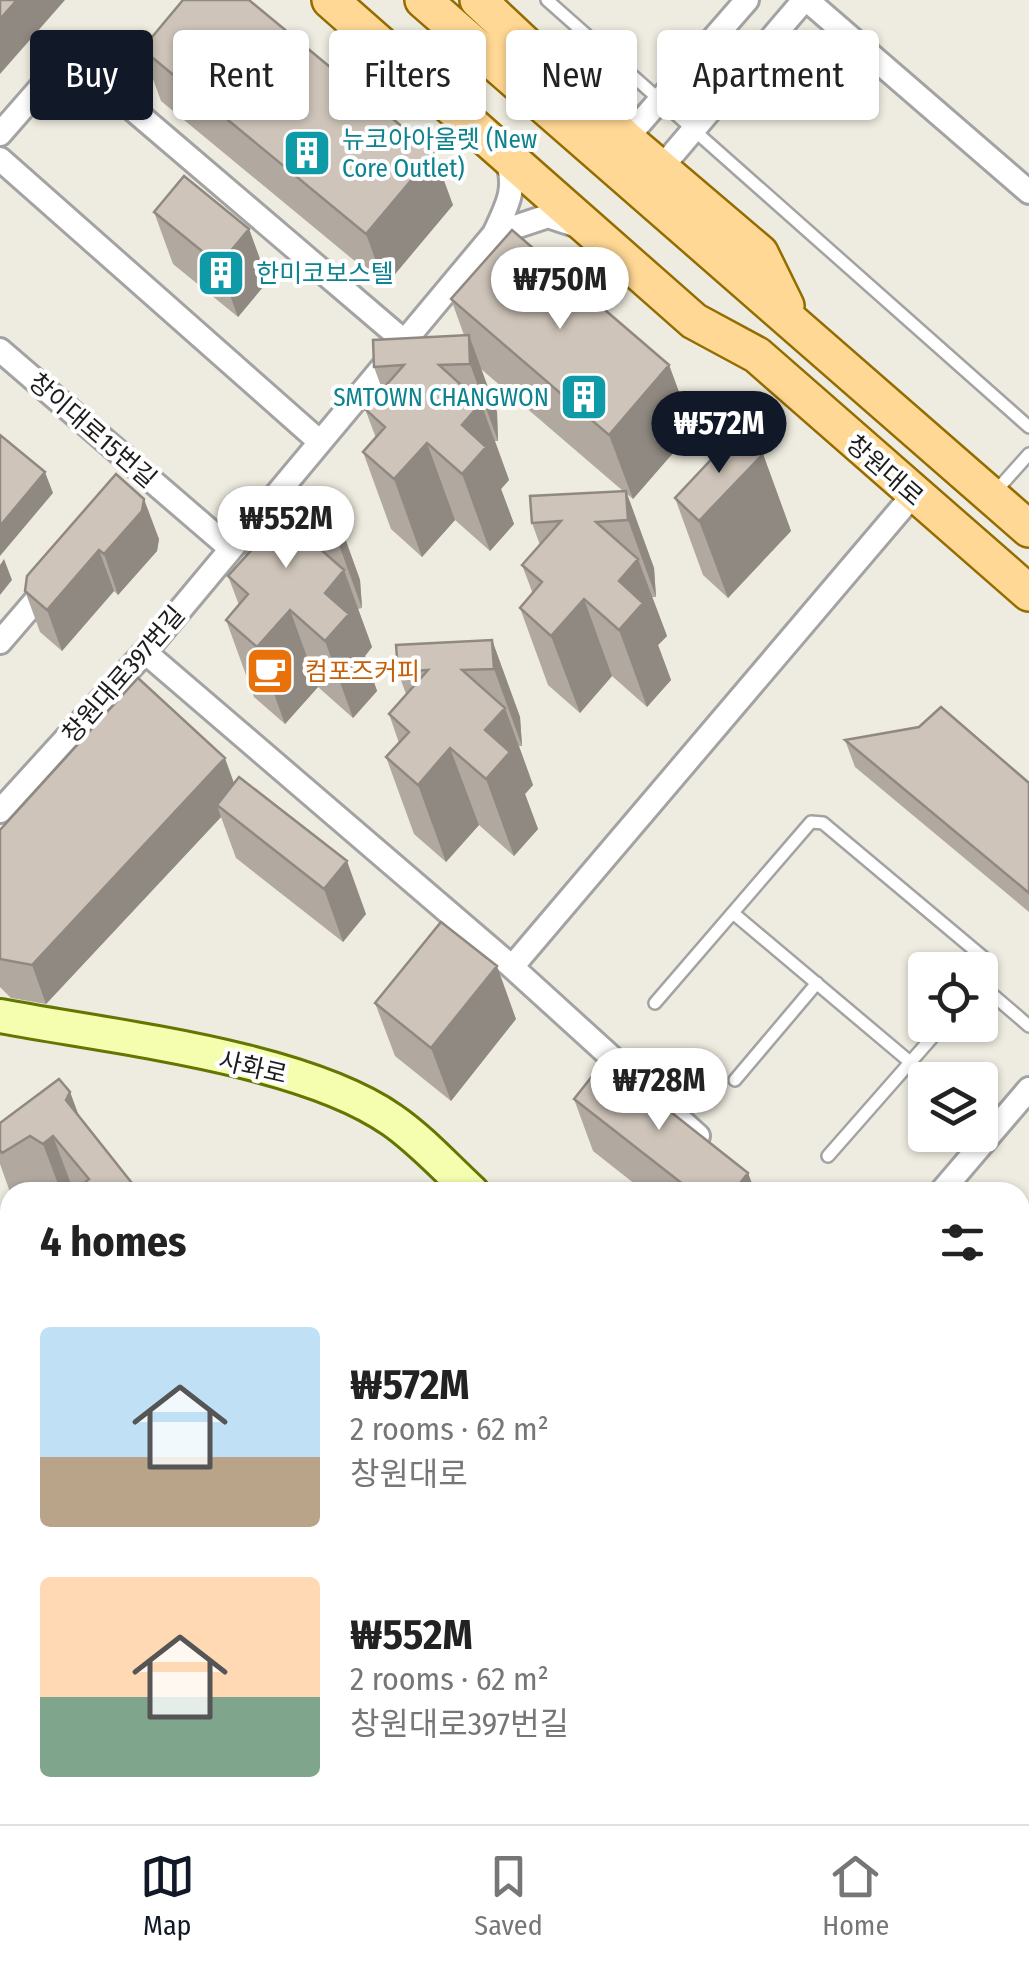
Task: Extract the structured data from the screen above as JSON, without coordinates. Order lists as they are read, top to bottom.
{
  "streets": {
    "main road": ["창원대로", "사화로"],
    "street": ["창이대로15번길", "창원대로397번길"]
  },
  "crossings": [
    ["창이대로15번길", "창원대로397번길"]
  ],
  "places": {
    "building": ["뉴코아아울렛 (New Core Outlet)", "한미코보스텔", "SMTOWN CHANGWON"],
    "cafe": ["컴포즈커피"]
  },
  "page": {
    "chip": [
      "Buy",
      "Rent",
      "Filters",
      "New",
      "Apartment"
    ],
    "price": [
      "₩750M",
      "₩572M",
      "₩552M",
      "₩728M"
    ],
    "heading": "4 homes",
    "list": [
      {
        "name": "₩572M",
        "note": "2 rooms · 62 m² · 창원대로"
      },
      {
        "name": "₩552M",
        "note": "2 rooms · 62 m² · 창원대로397번길"
      }
    ],
    "tabs": ["Map", "Saved", "Home"]
  }
}
